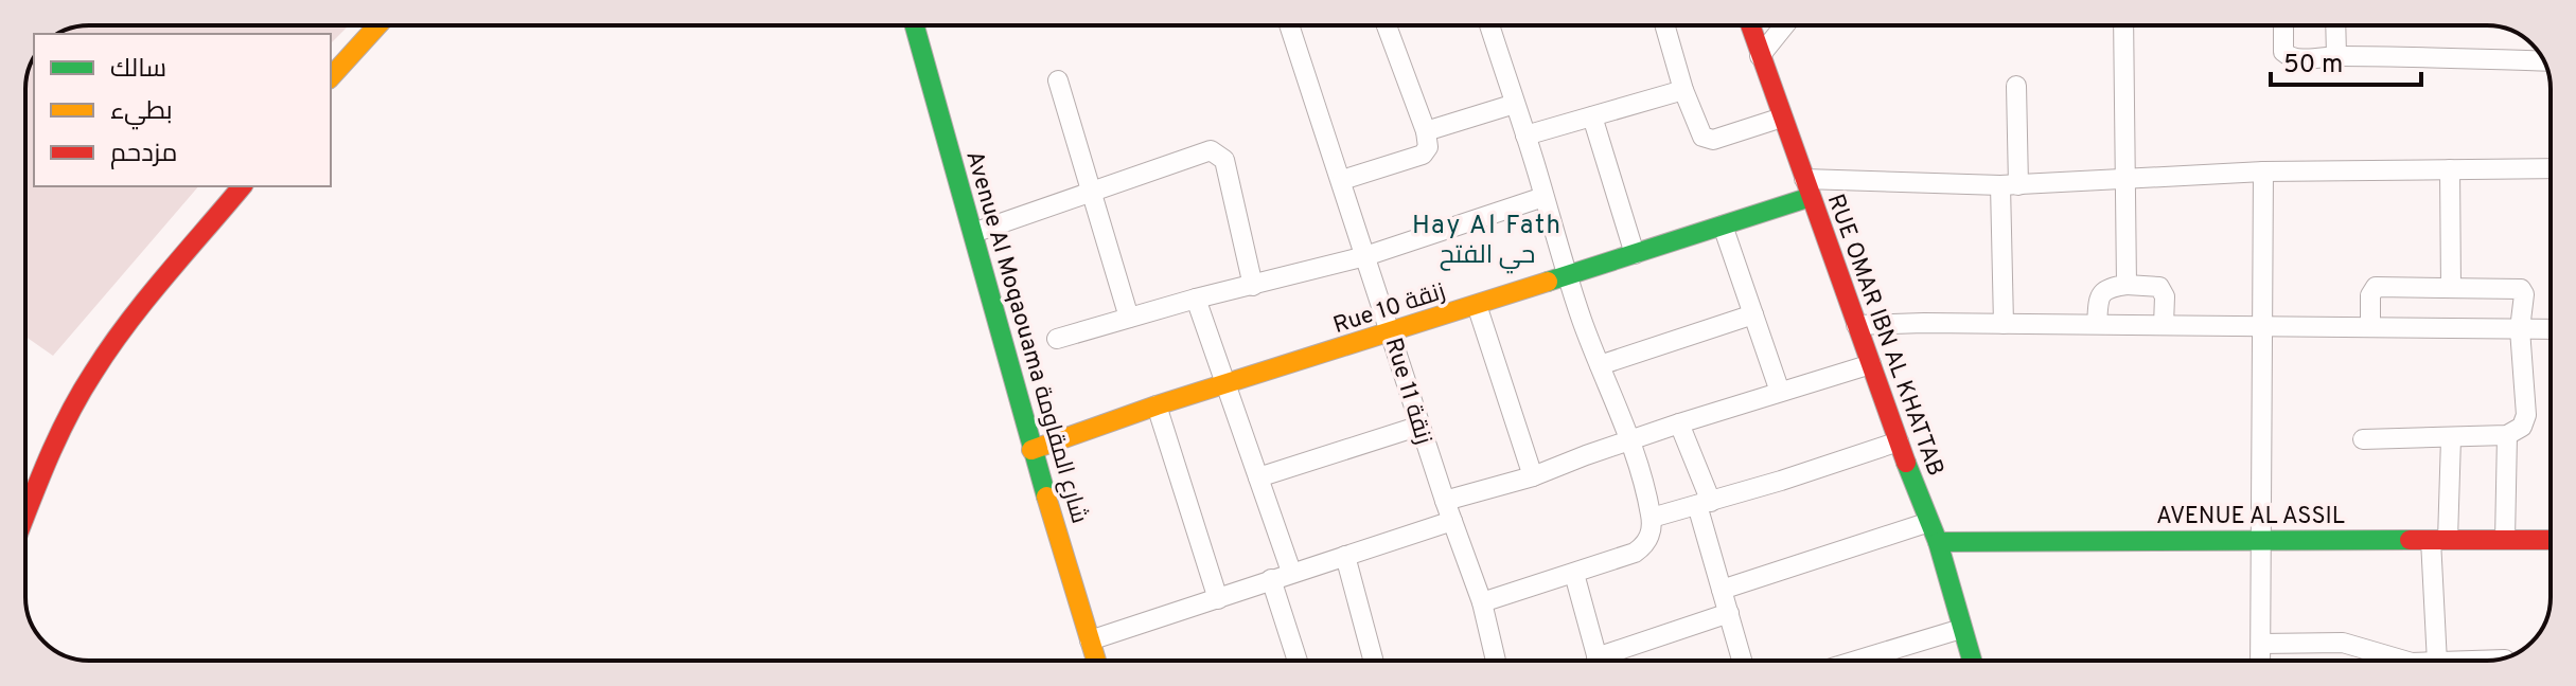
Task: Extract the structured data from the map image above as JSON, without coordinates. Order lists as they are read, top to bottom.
{
  "streets": {
    "street": [
      "Rue 10 زنقة",
      "RUE OMAR IBN AL KHATTAB",
      "Avenue Al Moqaouama شارع المقاومة",
      "Rue 11 زنقة",
      "AVENUE AL ASSIL"
    ]
  },
  "crossings": [
    ["Rue 10 زنقة", "RUE OMAR IBN AL KHATTAB"],
    ["Rue 10 زنقة", "Avenue Al Moqaouama شارع المقاومة"],
    ["Rue 10 زنقة", "Rue 11 زنقة"],
    ["RUE OMAR IBN AL KHATTAB", "AVENUE AL ASSIL"]
  ],
  "districts": ["Hay Al Fath حي الفتح"],
  "legend": ["سالك", "بطيء", "مزدحم"],
  "scale_bar": "50 m"
}
